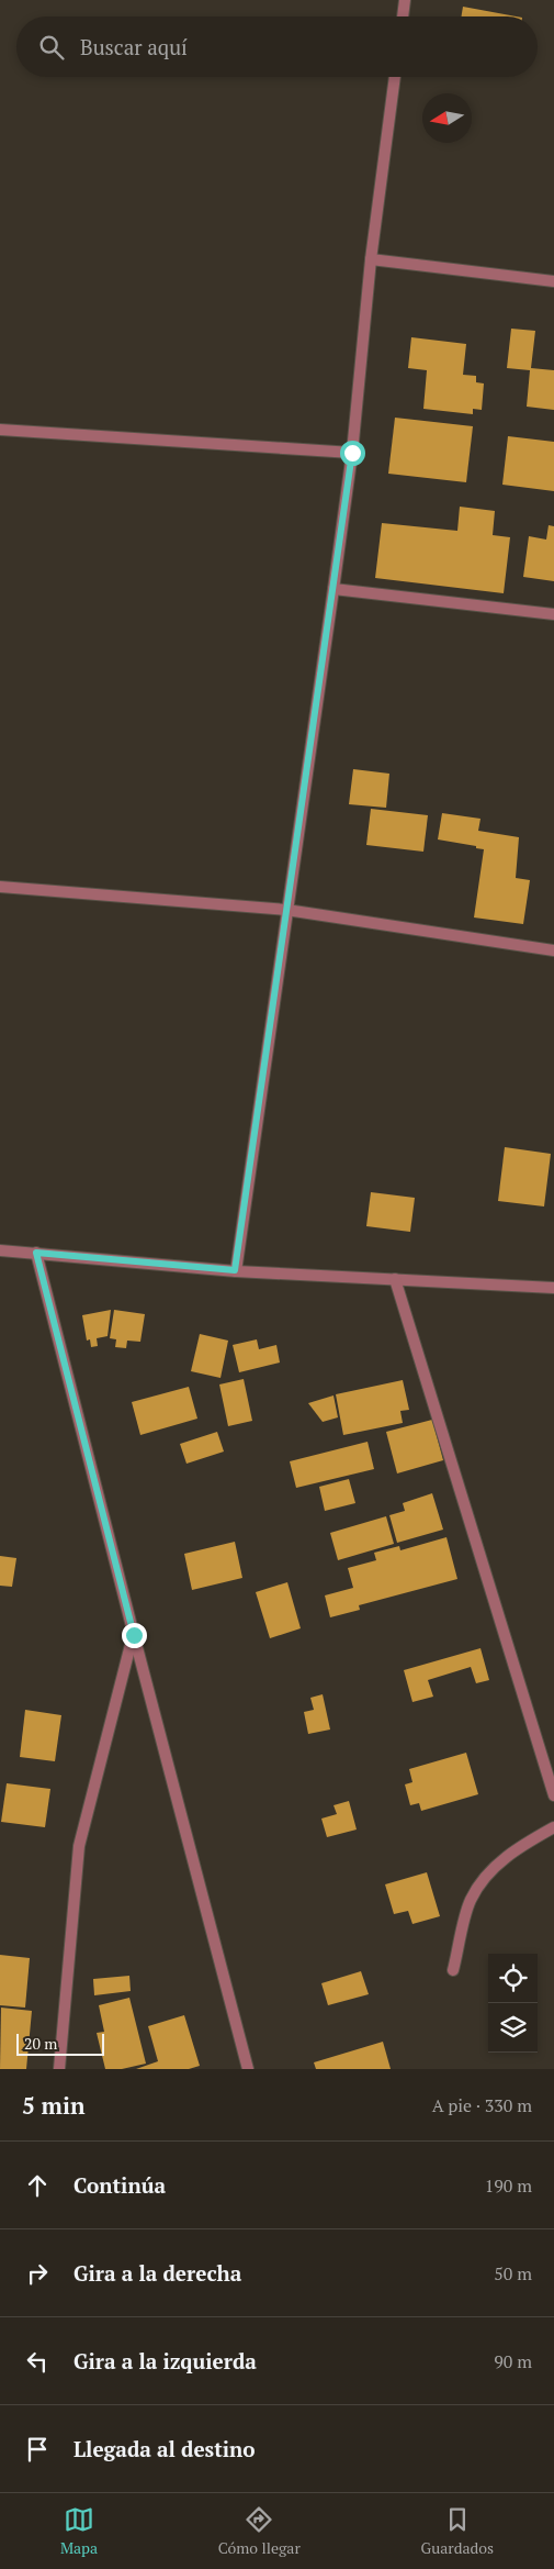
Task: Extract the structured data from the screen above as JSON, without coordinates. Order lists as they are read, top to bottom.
{
  "scale_bar": "20 m",
  "north": "left",
  "page": {
    "search": "Buscar aquí",
    "scale": "20 m",
    "heading": ["5 min", "A pie · 330 m"],
    "list": [
      ["Continúa", "190 m"],
      ["Gira a la derecha", "50 m"],
      ["Gira a la izquierda", "90 m"],
      "Llegada al destino"
    ],
    "nav": ["Mapa", "Cómo llegar", "Guardados"]
  }
}
